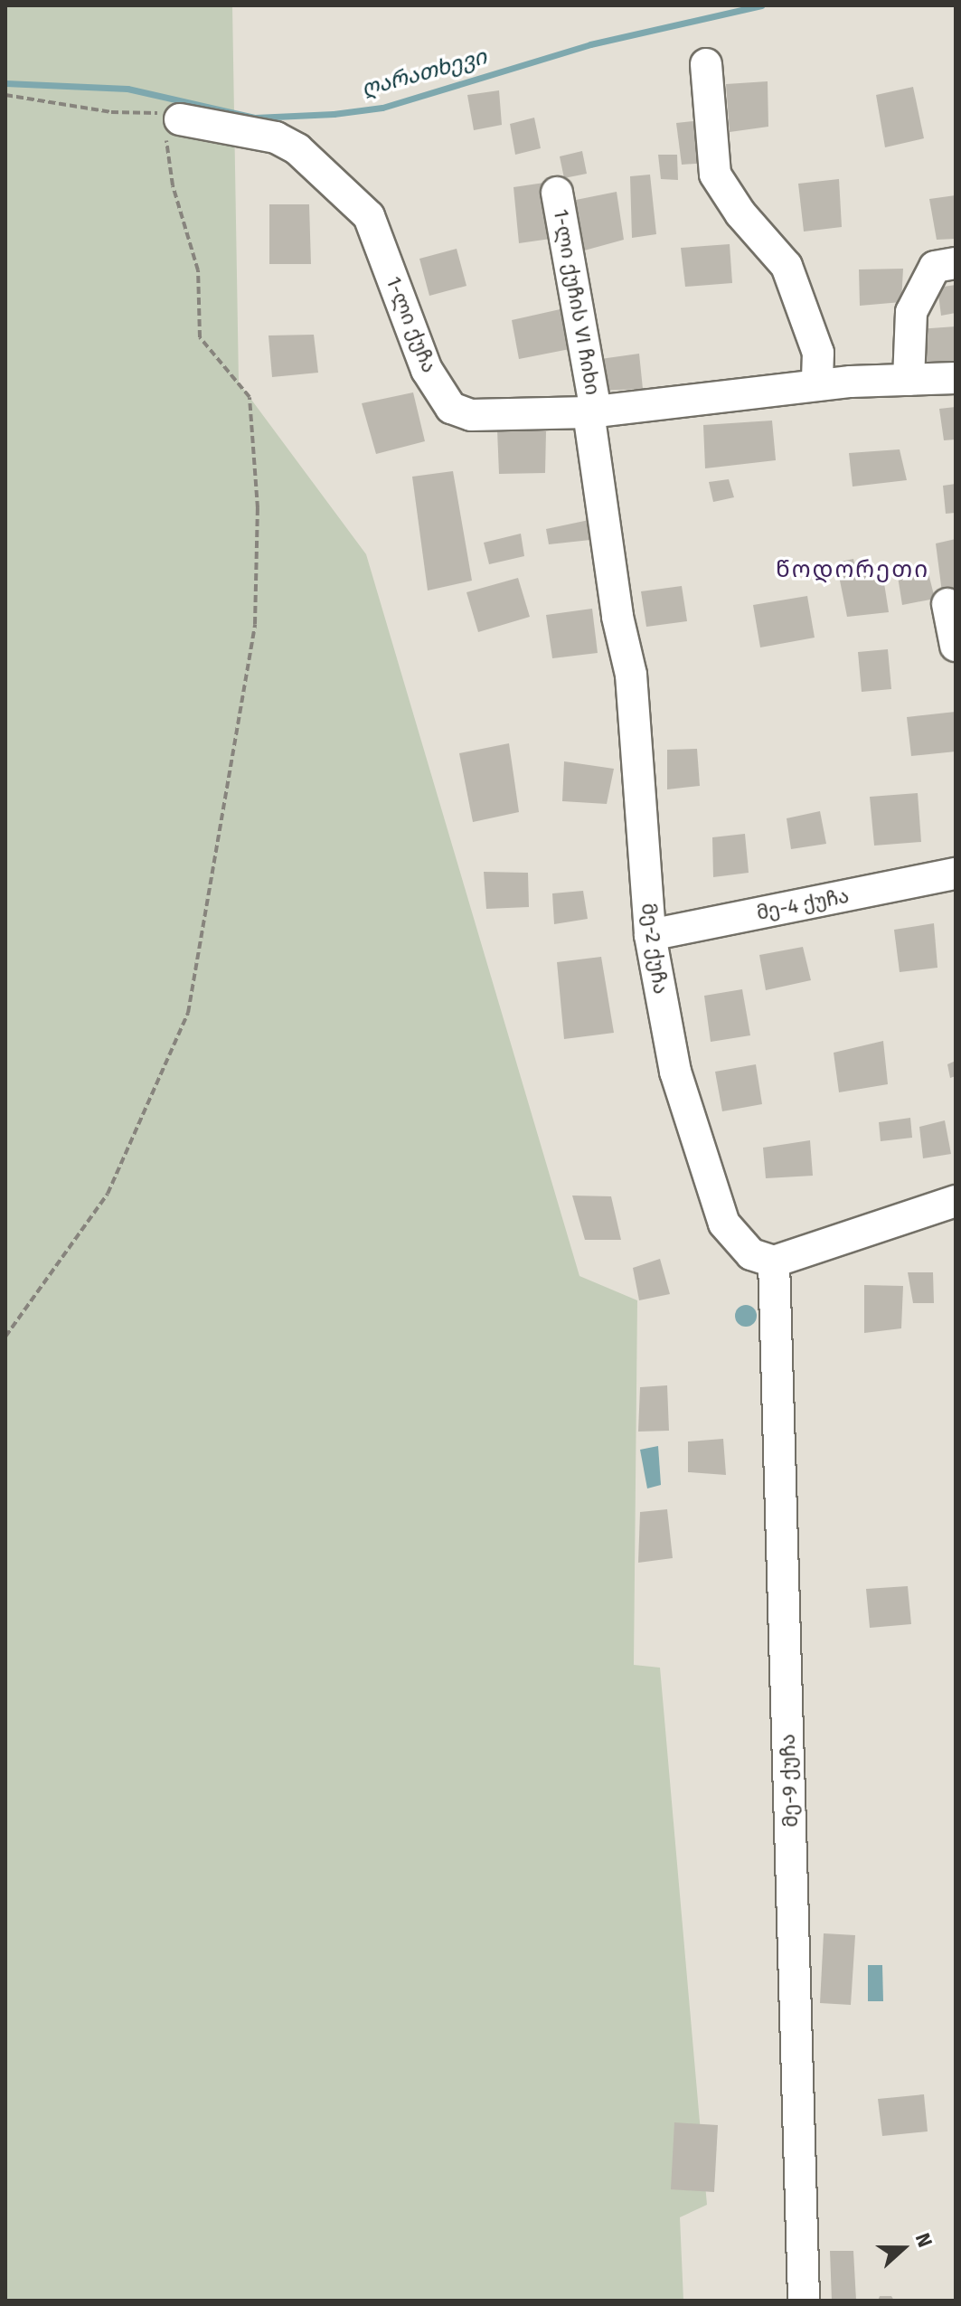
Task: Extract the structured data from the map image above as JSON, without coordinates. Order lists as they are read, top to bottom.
{
  "streets": {
    "street": [
      "1-ლი ქუჩის VI ჩიხი",
      "1-ლი ქუჩა",
      "მე-4 ქუჩა",
      "მე-2 ქუჩა",
      "მე-9 ქუჩა"
    ]
  },
  "crossings": [
    ["1-ლი ქუჩის VI ჩიხი", "1-ლი ქუჩა"],
    ["1-ლი ქუჩის VI ჩიხი", "მე-2 ქუჩა"],
    ["1-ლი ქუჩა", "მე-2 ქუჩა"],
    ["მე-4 ქუჩა", "მე-2 ქუჩა"],
    ["მე-2 ქუჩა", "მე-9 ქუჩა"]
  ],
  "districts": ["წოდორეთი"],
  "water": ["ღარათხევი"],
  "north": "right"
}
